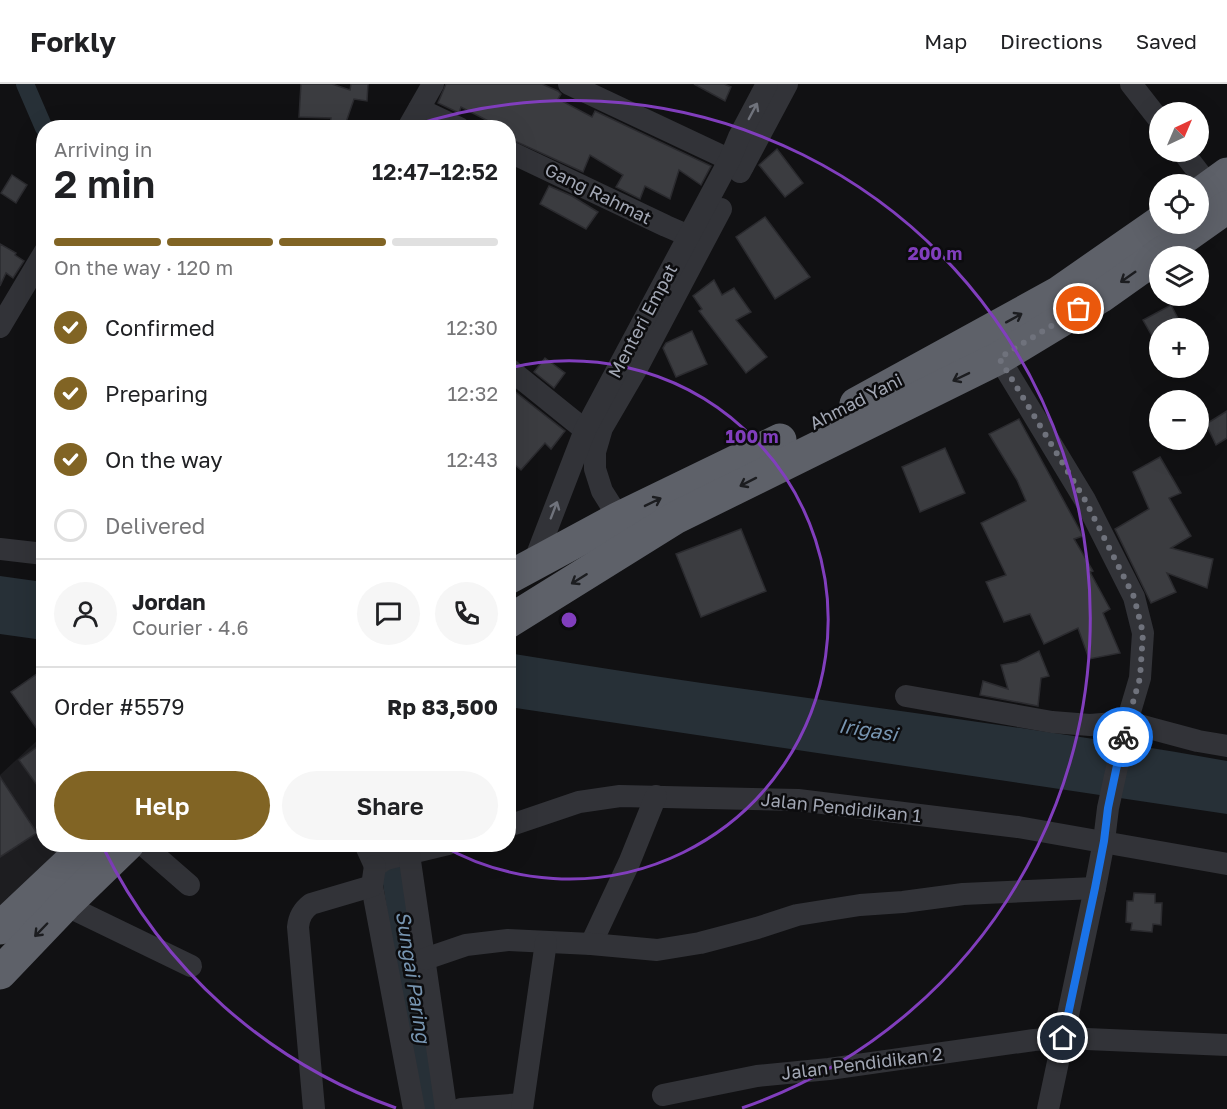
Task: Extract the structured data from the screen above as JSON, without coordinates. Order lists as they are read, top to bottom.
{
  "streets": {
    "highway": ["Ahmad Yani"],
    "street": [
      "Gang Rahmat",
      "Menteri Empat",
      "Jalan Pendidikan 1",
      "Jalan Pendidikan 2"
    ]
  },
  "crossings": [
    ["Gang Rahmat", "Menteri Empat"],
    ["Menteri Empat", "Ahmad Yani"]
  ],
  "water": ["Irigasi", "Sungai Paring"],
  "north": "top right",
  "page": {
    "header": "Forkly",
    "nav": ["Map", "Directions", "Saved"],
    "map_buttons": ["+", "−"],
    "heading": ["2 min", "Arriving in", "12:47–12:52"],
    "panel": [
      "Jordan",
      "Courier · 4.6",
      "Order #5579",
      "Rp 83,500"
    ],
    "bar": "On the way · 120 m",
    "list": [
      ["Confirmed", "12:30"],
      ["Preparing", "12:32"],
      ["On the way", "12:43"],
      "Delivered"
    ],
    "buttons": ["Help", "Share"]
  },
  "rings": ["200 m", "100 m"]
}
